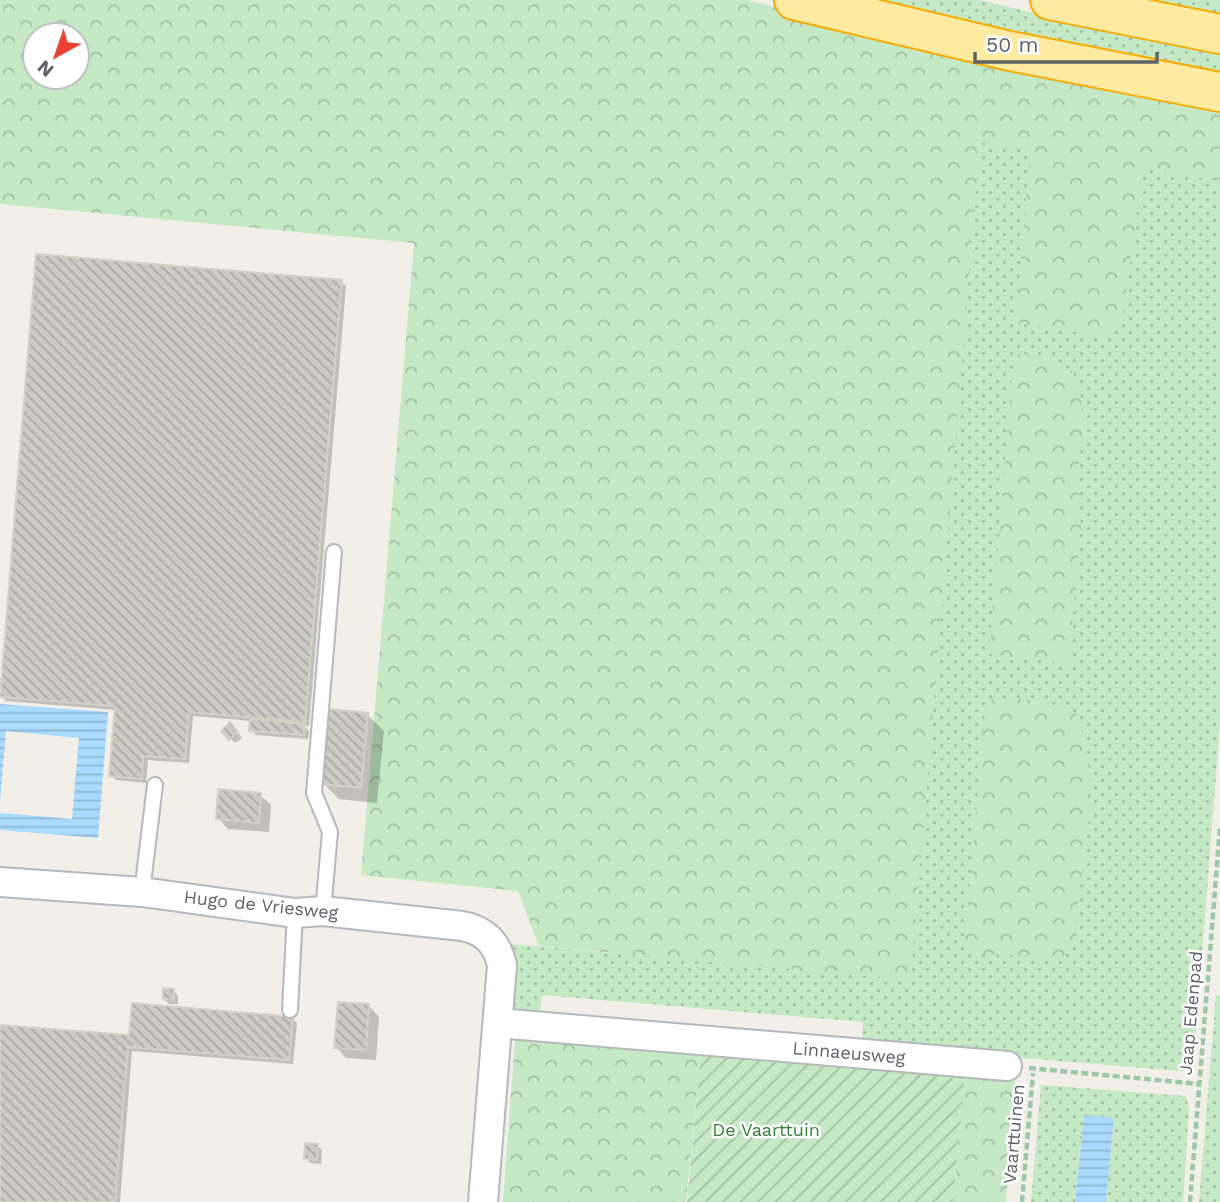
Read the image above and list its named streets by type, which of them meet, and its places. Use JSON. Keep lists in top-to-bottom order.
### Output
{
  "streets": {
    "street": ["Hugo de Vriesweg", "Linnaeusweg"],
    "path": ["Jaap Edenpad", "Vaarttuinen"]
  },
  "crossings": [
    ["Hugo de Vriesweg", "Linnaeusweg"],
    ["Linnaeusweg", "Vaarttuinen"]
  ],
  "parks": ["De Vaarttuin"],
  "scale_bar": "50 m",
  "north": "bottom left"
}
